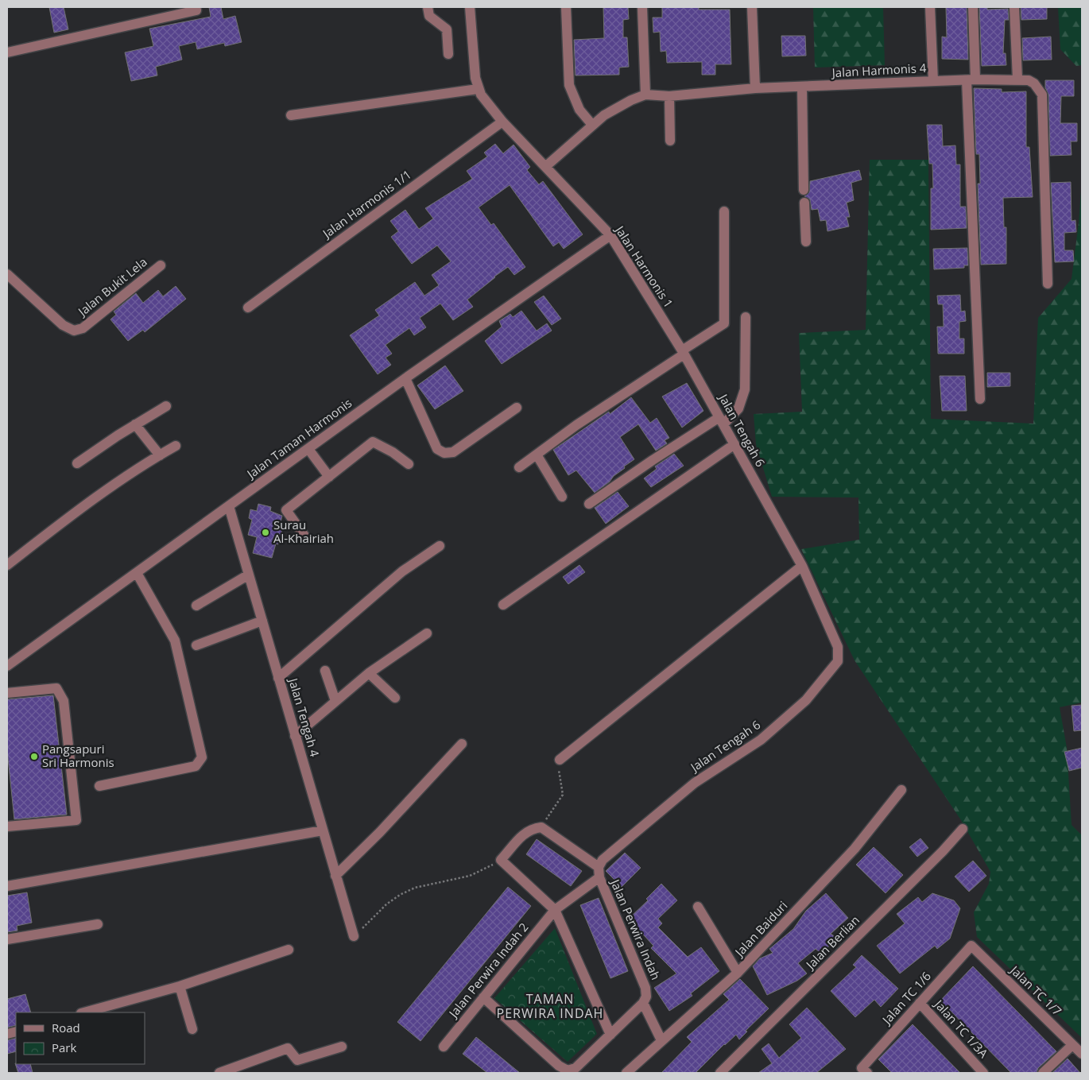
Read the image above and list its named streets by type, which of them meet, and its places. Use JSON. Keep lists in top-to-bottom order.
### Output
{
  "streets": {
    "street": [
      "Jalan Harmonis 4",
      "Jalan Harmonis 1/1",
      "Jalan Harmonis 1",
      "Jalan Bukit Lela",
      "Jalan Tengah 6",
      "Jalan Taman Harmonis",
      "Jalan Tengah 4",
      "Jalan Baiduri",
      "Jalan Perwira Indah",
      "Jalan Berlian",
      "Jalan Perwira Indah 2",
      "Jalan TC 1/7",
      "Jalan TC 1/6",
      "Jalan TC 1/3A"
    ]
  },
  "crossings": [
    ["Jalan Harmonis 4", "Jalan Harmonis 1"],
    ["Jalan Harmonis 1/1", "Jalan Harmonis 1"],
    ["Jalan Harmonis 1", "Jalan Tengah 6"],
    ["Jalan Harmonis 1", "Jalan Taman Harmonis"],
    ["Jalan Tengah 6", "Jalan Perwira Indah"],
    ["Jalan Tengah 6", "Jalan Perwira Indah 2"],
    ["Jalan Taman Harmonis", "Jalan Tengah 4"],
    ["Jalan TC 1/7", "Jalan TC 1/6"],
    ["Jalan TC 1/6", "Jalan TC 1/3A"]
  ],
  "districts": ["TAMAN PERWIRA INDAH"],
  "places": ["Surau Al-Khairiah", "Pangsapuri Sri Harmonis"],
  "legend": ["Road", "Park"]
}
